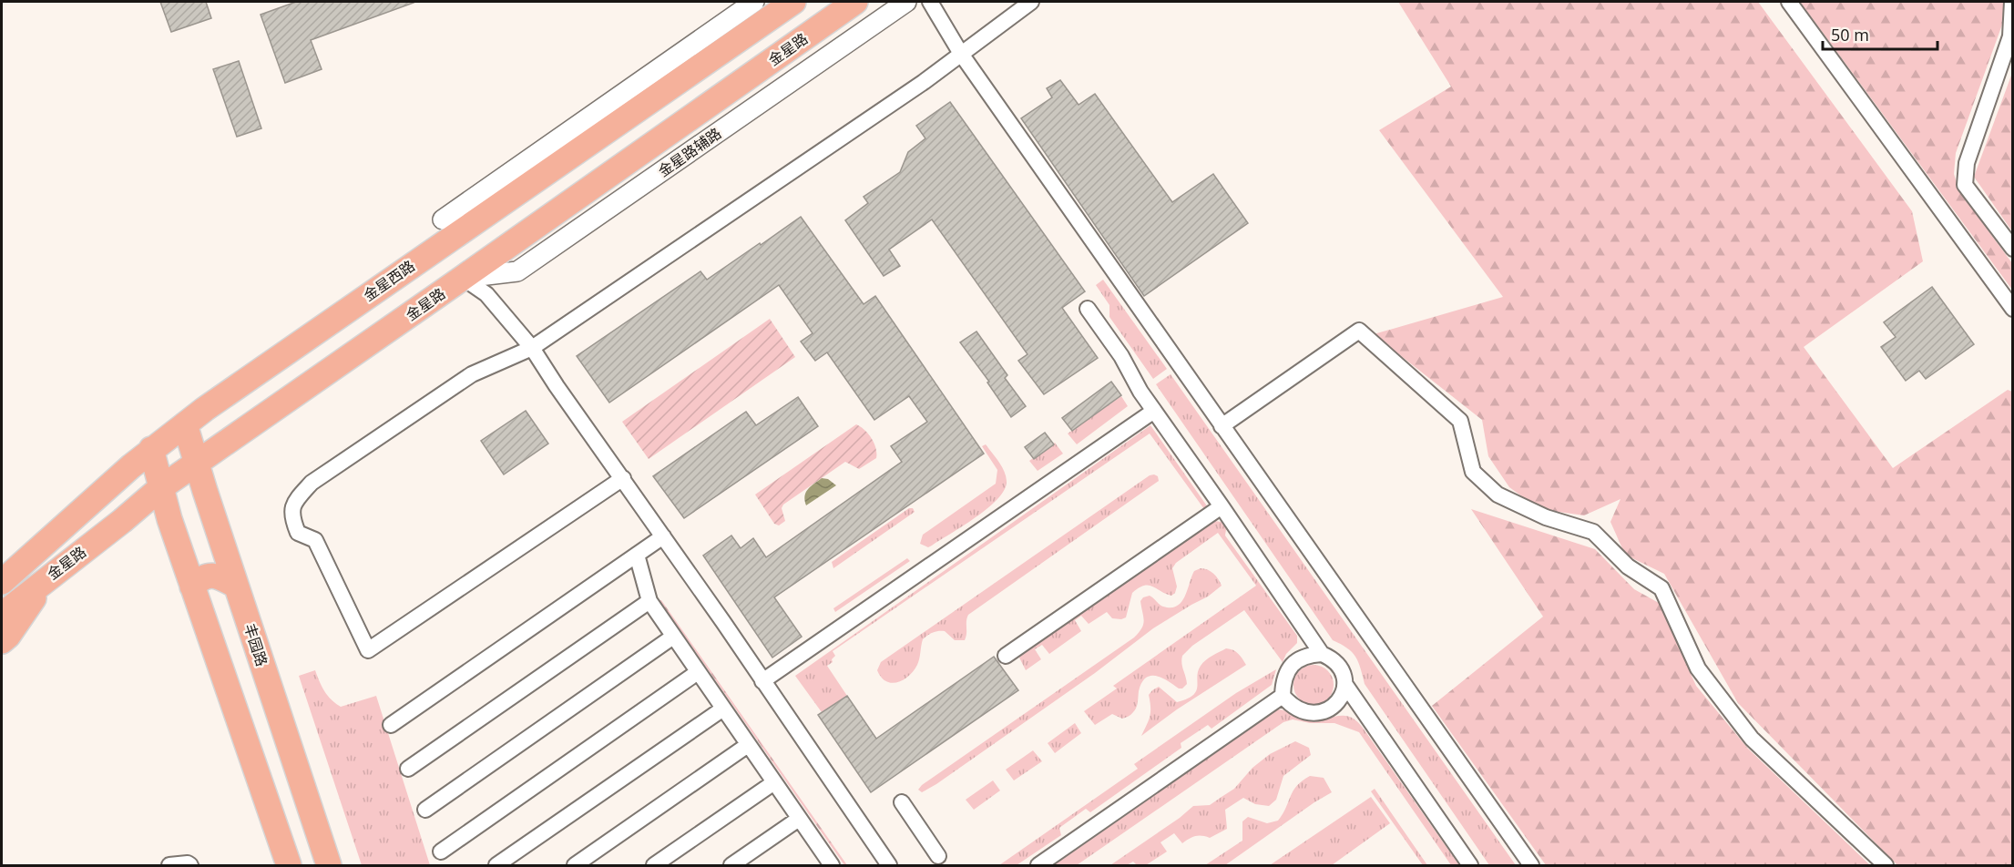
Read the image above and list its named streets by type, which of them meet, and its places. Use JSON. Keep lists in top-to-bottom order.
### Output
{
  "streets": {
    "main road": ["金星路", "金星西路", "丰园路"],
    "street": ["金星路辅路"]
  },
  "crossings": [
    ["金星路", "金星路辅路"],
    ["金星路", "丰园路"],
    ["金星西路", "丰园路"]
  ],
  "scale_bar": "50 m"
}
